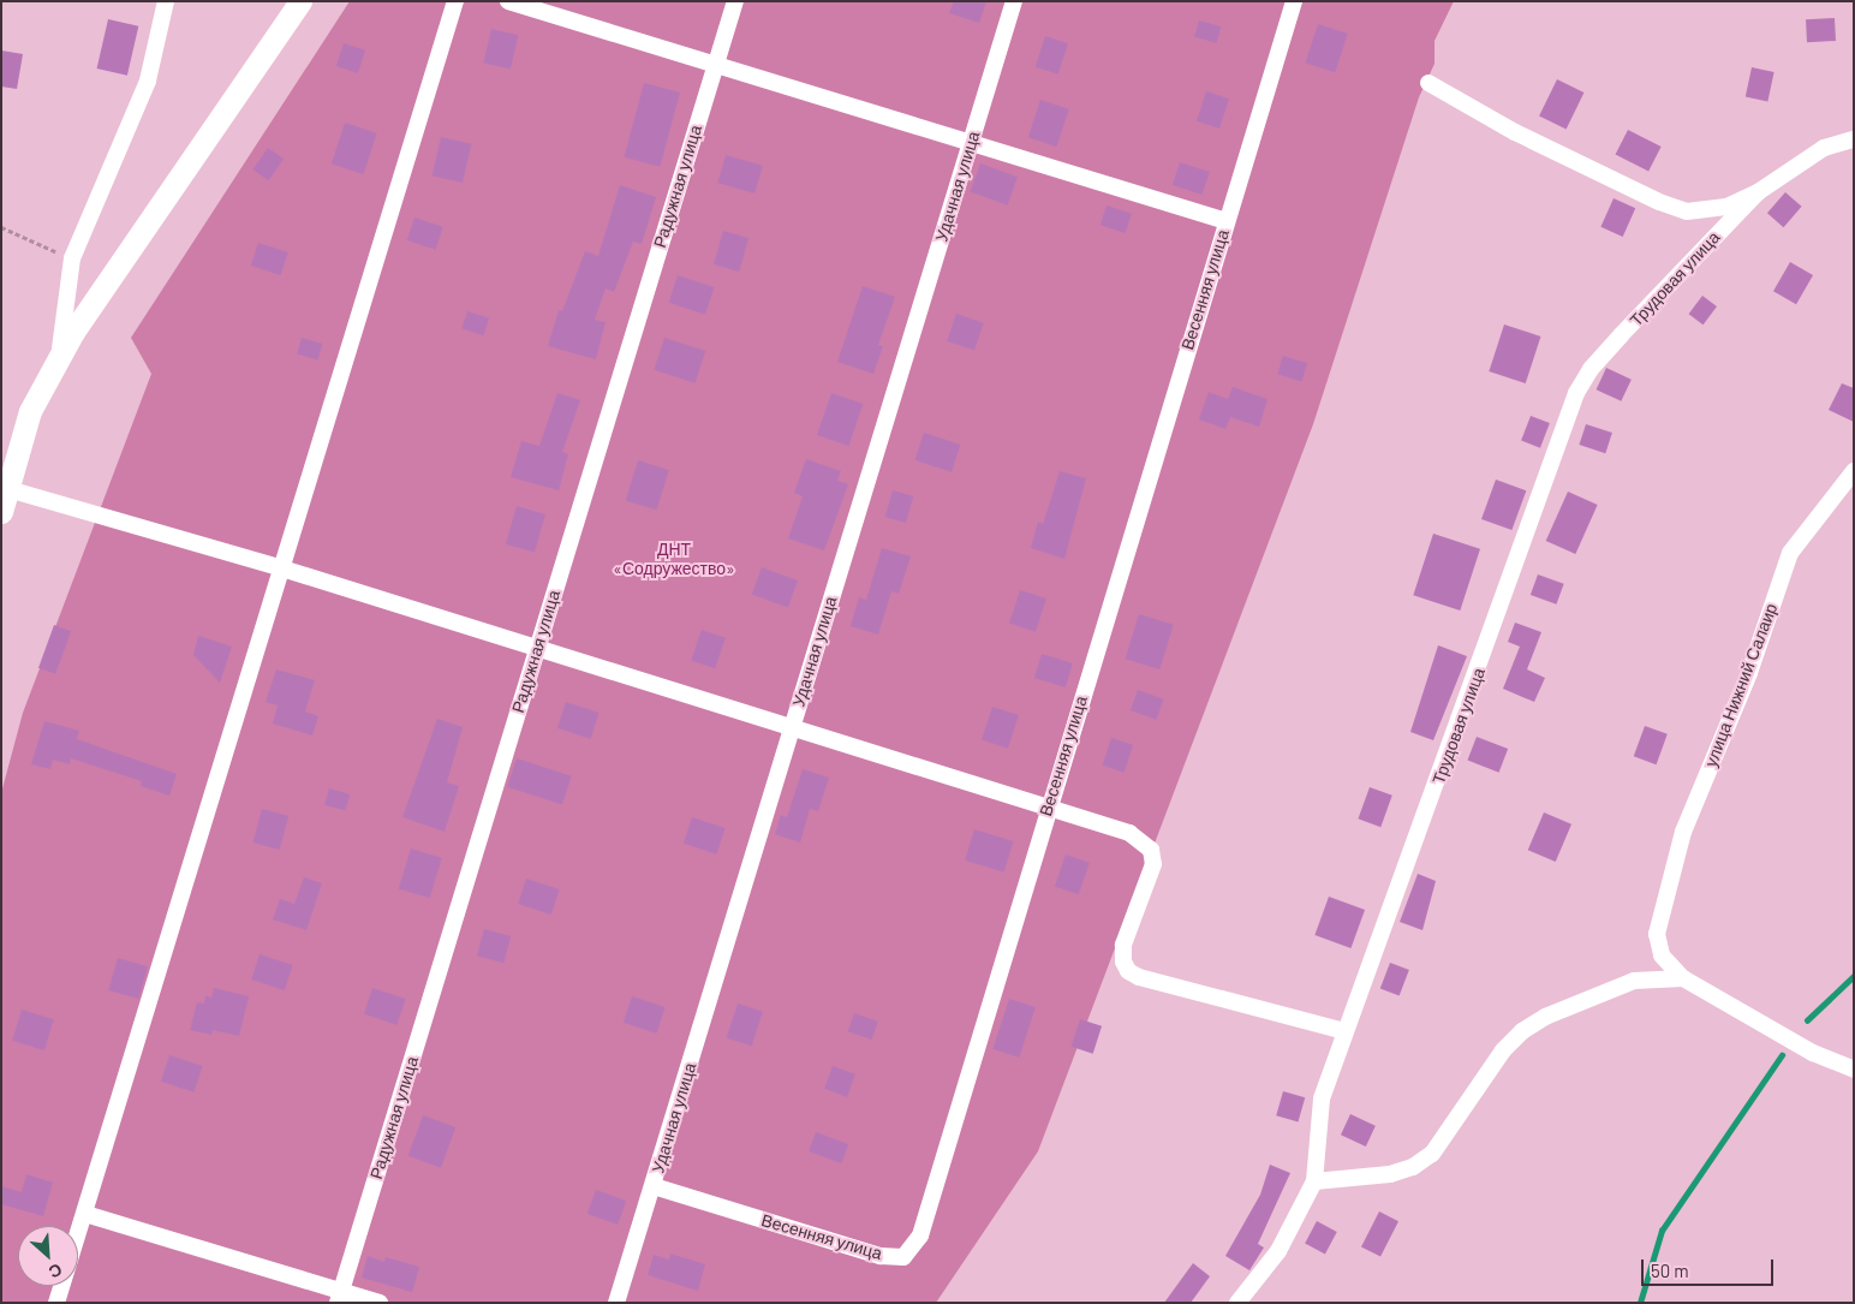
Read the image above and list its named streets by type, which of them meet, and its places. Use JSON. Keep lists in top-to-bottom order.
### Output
{
  "streets": {
    "street": [
      "Радужная улица",
      "Удачная улица",
      "Трудовая улица",
      "Весенняя улица",
      "улица Нижний Салаир"
    ]
  },
  "crossings": [
    ["Удачная улица", "Весенняя улица"]
  ],
  "parks": ["ДНТ «Содружество»"],
  "scale_bar": "50 m",
  "north": "bottom right"
}
